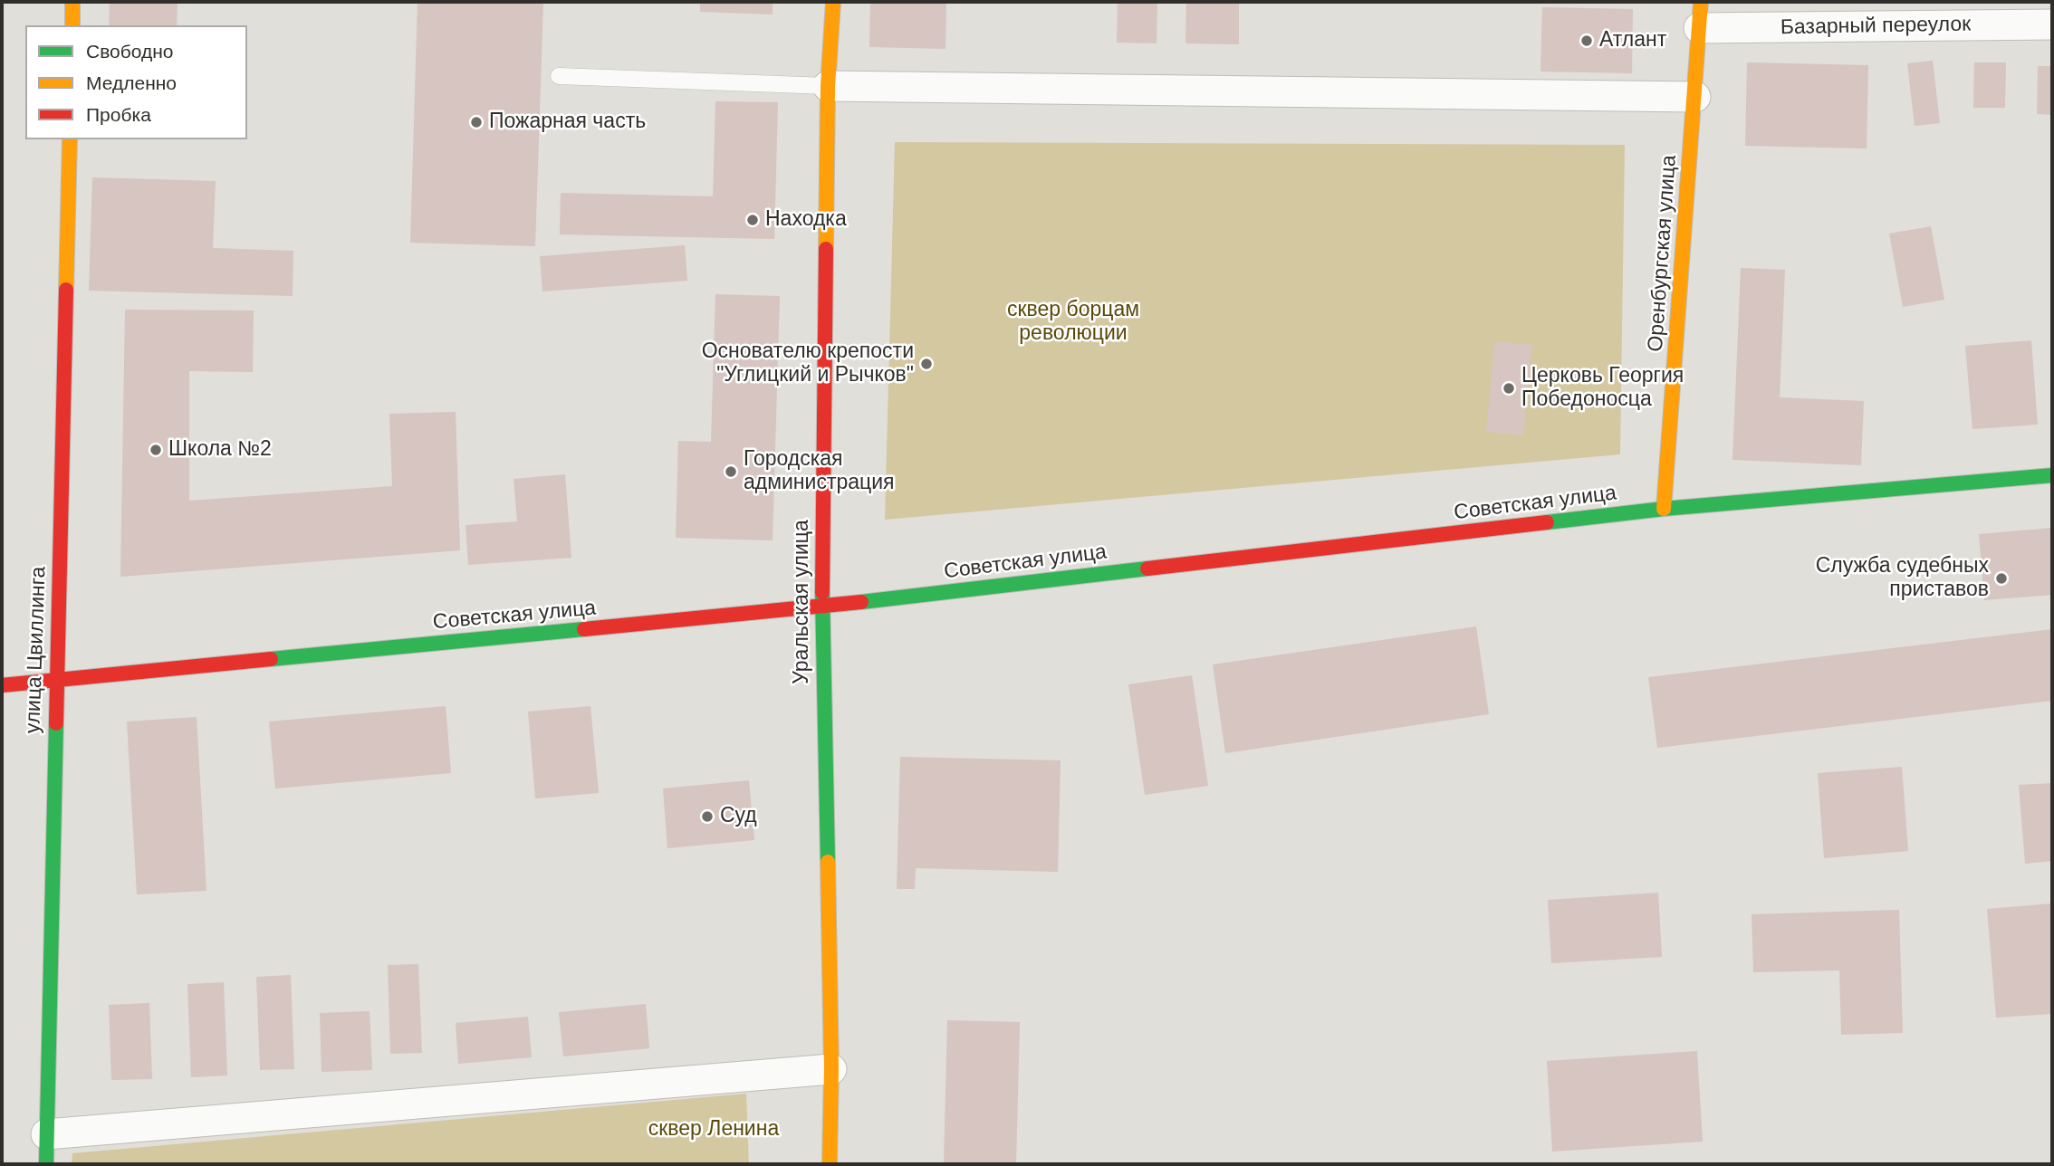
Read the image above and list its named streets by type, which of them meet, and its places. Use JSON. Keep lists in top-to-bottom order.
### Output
{
  "streets": {
    "street": [
      "Базарный переулок",
      "Оренбургская улица",
      "Советская улица",
      "Уральская улица",
      "улица Цвиллинга"
    ]
  },
  "crossings": [
    ["Базарный переулок", "Оренбургская улица"],
    ["Оренбургская улица", "Советская улица"],
    ["Советская улица", "Уральская улица"],
    ["Советская улица", "улица Цвиллинга"]
  ],
  "parks": ["сквер борцам революции", "сквер Ленина"],
  "places": [
    "Атлант",
    "Пожарная часть",
    "Находка",
    "Основателю крепости \"Углицкий и Рычков\"",
    "Церковь Георгия Победоносца",
    "Школа №2",
    "Городская администрация",
    "Служба судебных приставов",
    "Суд"
  ],
  "legend": ["Свободно", "Медленно", "Пробка"]
}
